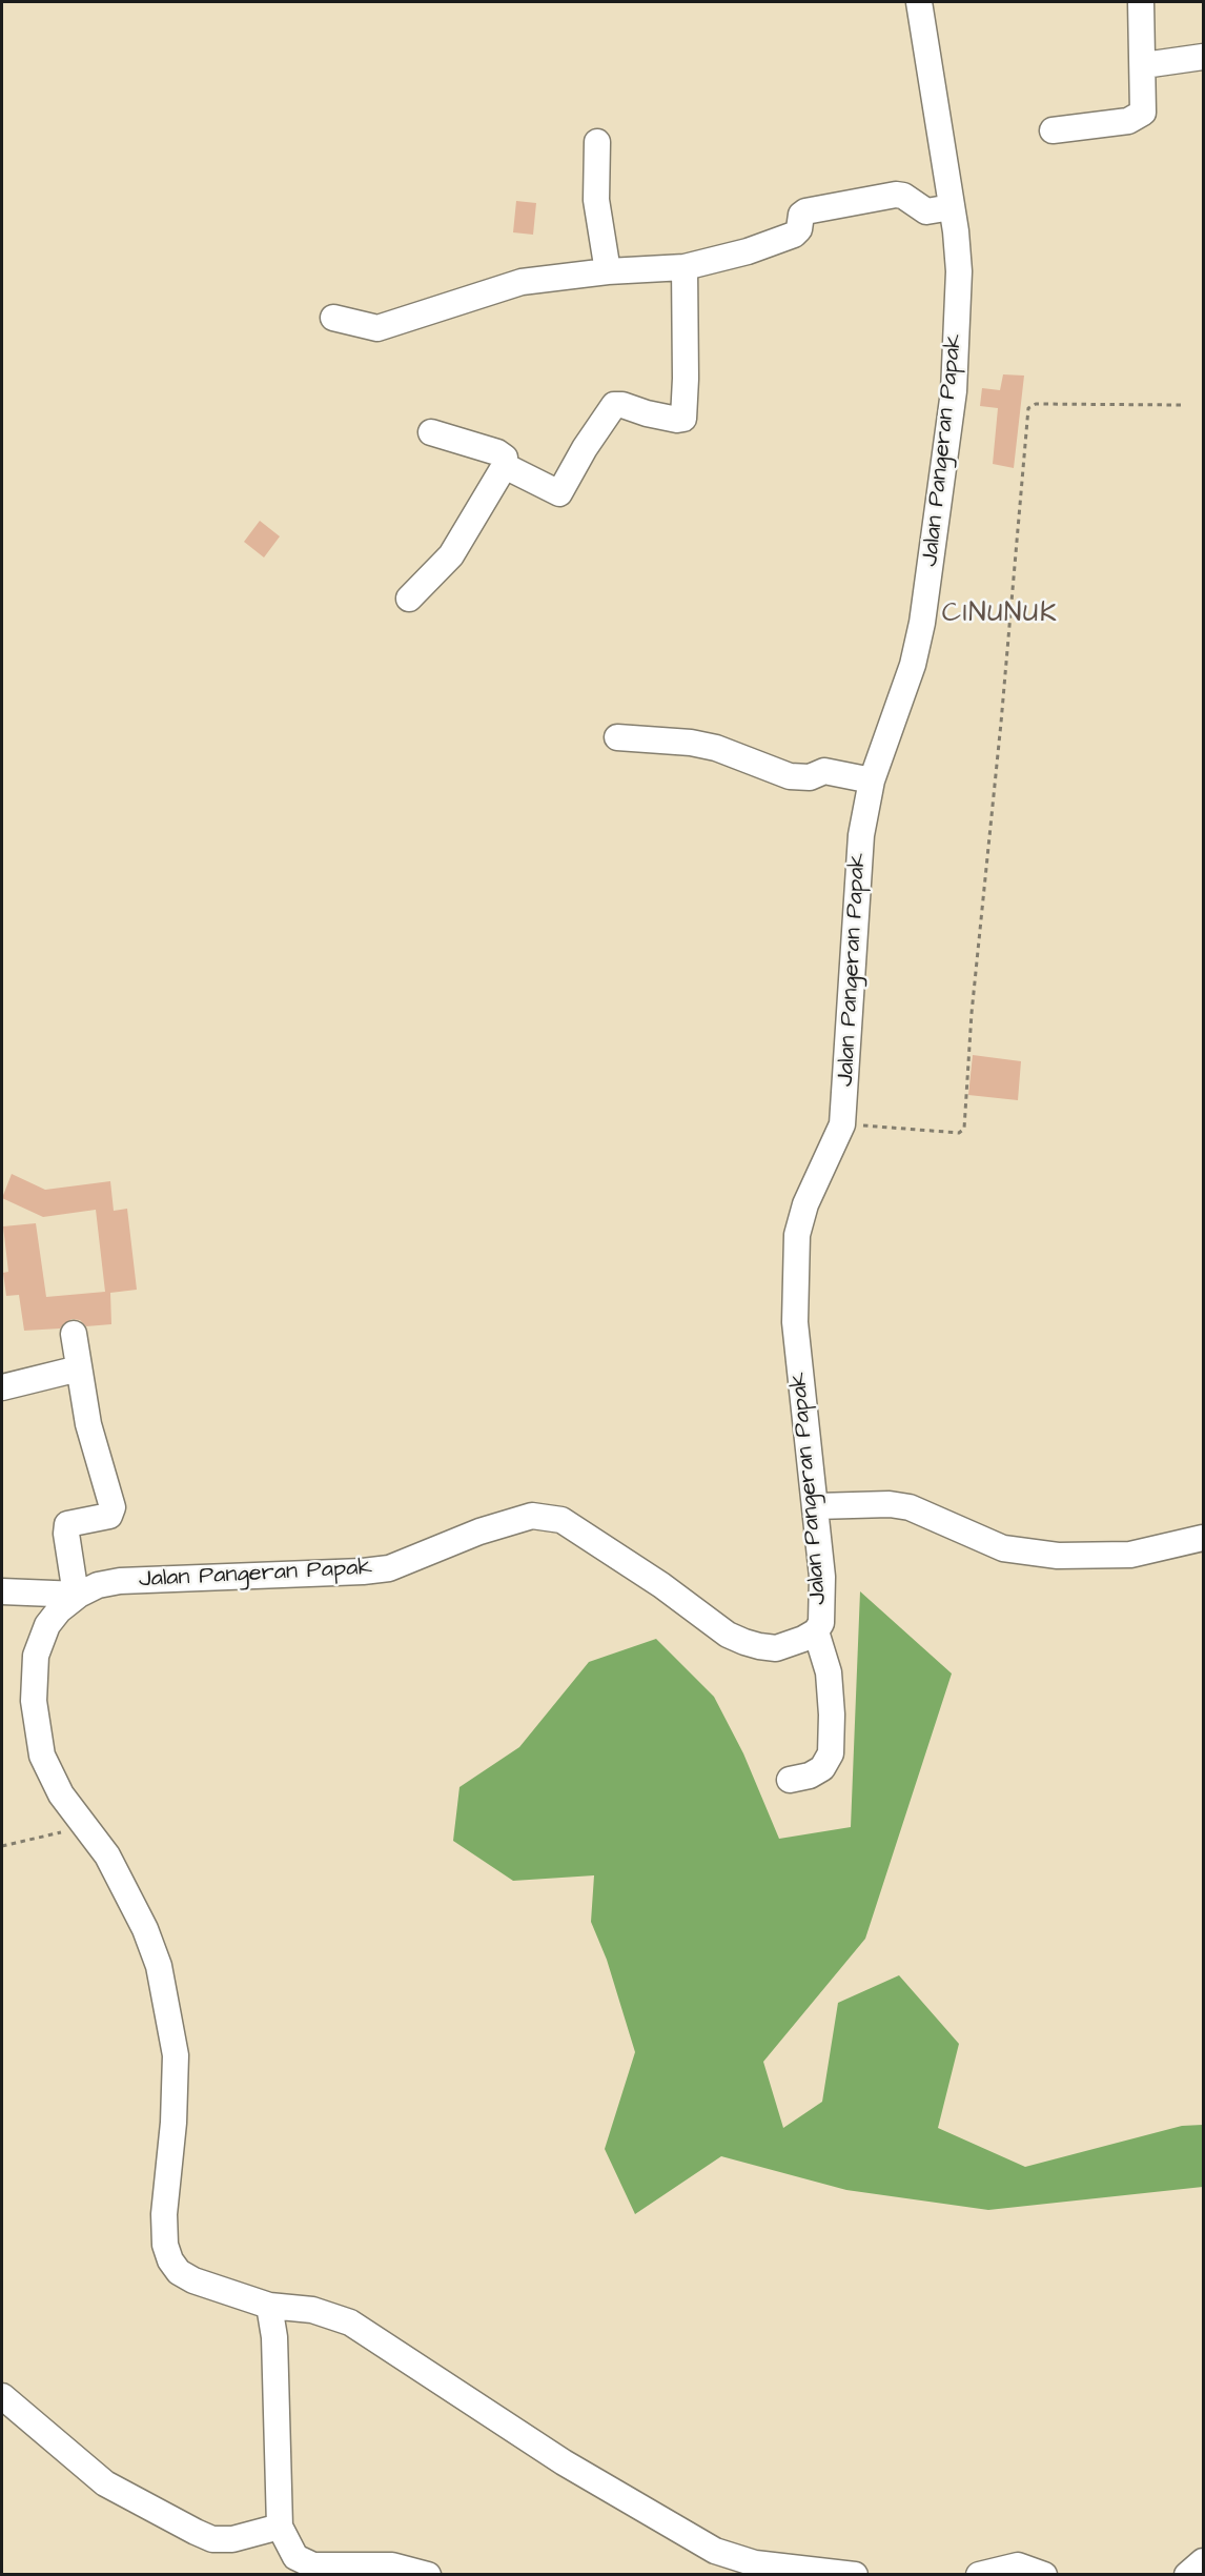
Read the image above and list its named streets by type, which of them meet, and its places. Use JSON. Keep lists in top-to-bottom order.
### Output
{
  "streets": {
    "street": ["Jalan Pangeran Papak"]
  },
  "districts": ["CINUNUK"]
}
